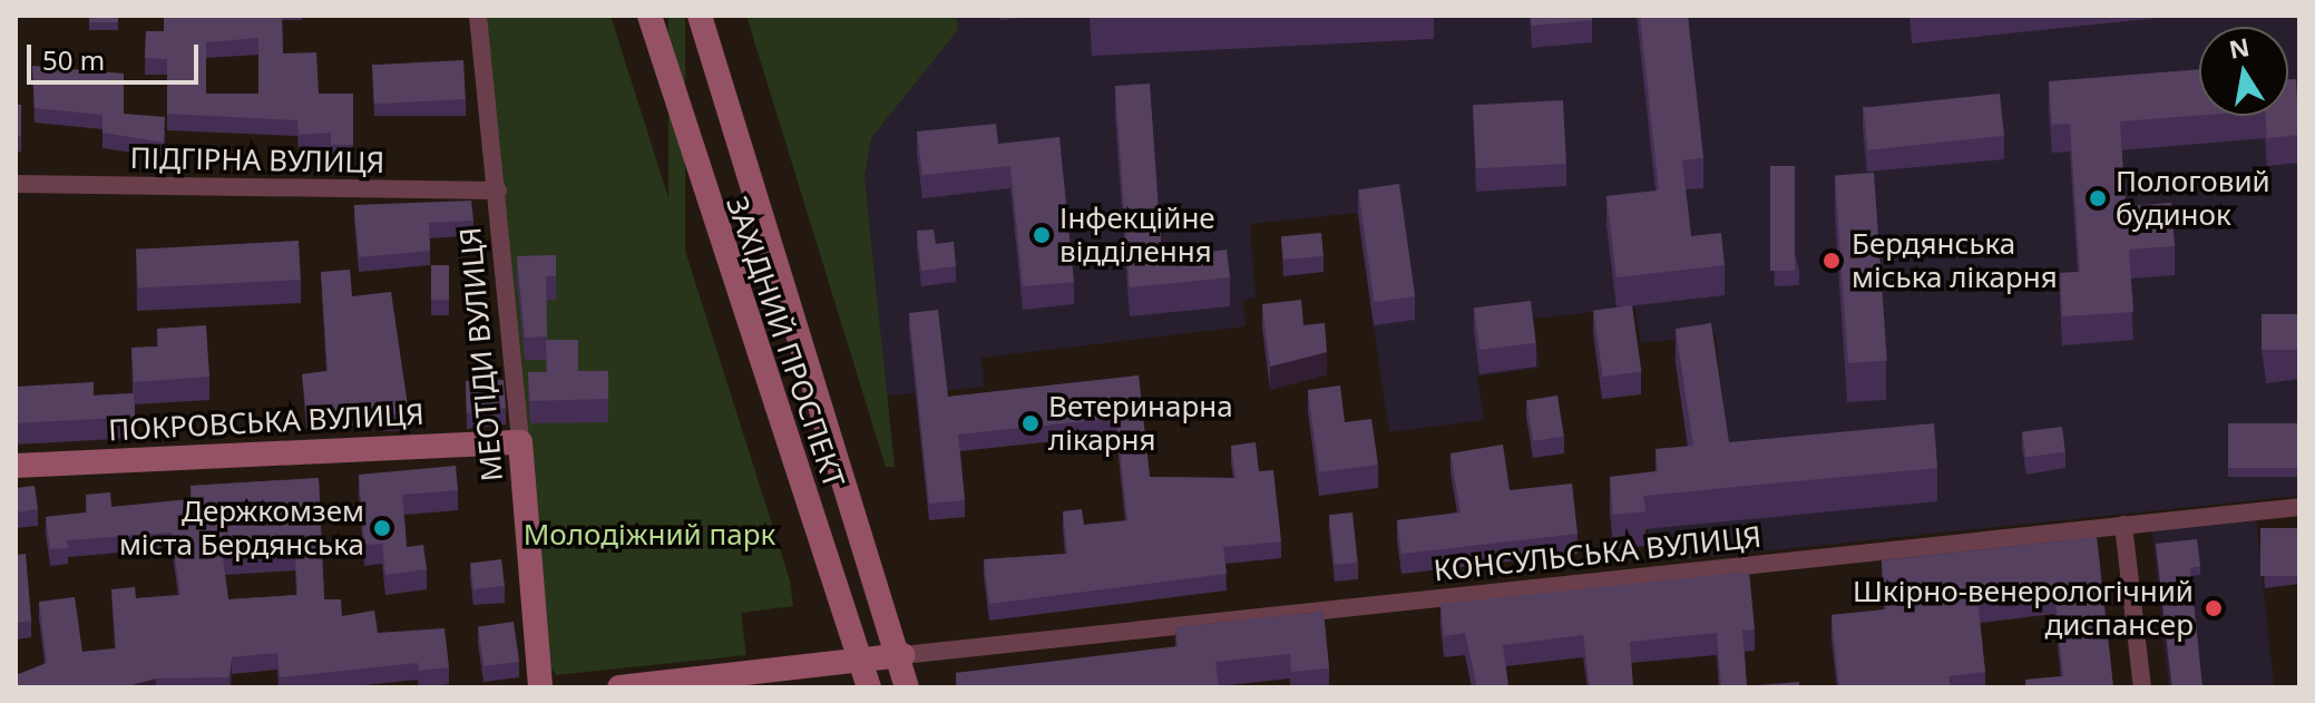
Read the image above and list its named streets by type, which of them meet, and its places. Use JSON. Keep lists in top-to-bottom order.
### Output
{
  "streets": {
    "main road": ["ЗАХІДНИЙ ПРОСПЕКТ", "МЕОТІДИ ВУЛИЦЯ", "ПОКРОВСЬКА ВУЛИЦЯ"],
    "street": ["ПІДГІРНА ВУЛИЦЯ", "КОНСУЛЬСЬКА ВУЛИЦЯ"]
  },
  "crossings": [
    ["ПІДГІРНА ВУЛИЦЯ", "МЕОТІДИ ВУЛИЦЯ"],
    ["ЗАХІДНИЙ ПРОСПЕКТ", "КОНСУЛЬСЬКА ВУЛИЦЯ"],
    ["МЕОТІДИ ВУЛИЦЯ", "ПОКРОВСЬКА ВУЛИЦЯ"]
  ],
  "parks": ["Молодіжний парк"],
  "places": [
    "Пологовий будинок",
    "Інфекційне відділення",
    "Бердянська міська лікарня",
    "Ветеринарна лікарня",
    "Держкомзем міста Бердянська",
    "Шкірно-венерологічний диспансер"
  ],
  "scale_bar": "50 m",
  "north": "top"
}
